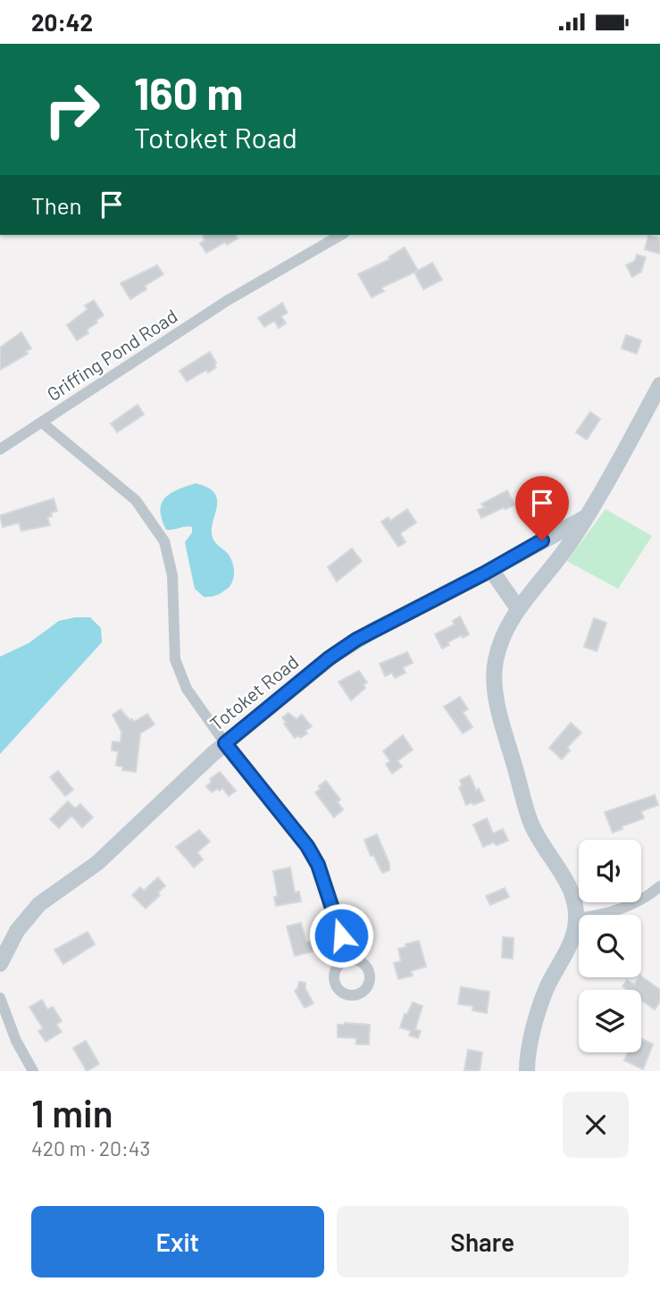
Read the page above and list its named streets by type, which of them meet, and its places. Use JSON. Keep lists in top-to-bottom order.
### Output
{
  "streets": {
    "main road": ["Totoket Road"],
    "street": ["Griffing Pond Road"]
  },
  "crossings": [
    ["Griffing Pond Road", "Totoket Road"]
  ],
  "page": {
    "status": "20:42",
    "turn": ["160 m", "Totoket Road"],
    "then": "Then",
    "heading": ["1 min", "420 m · 20:43"],
    "buttons": ["Exit", "Share"]
  }
}
